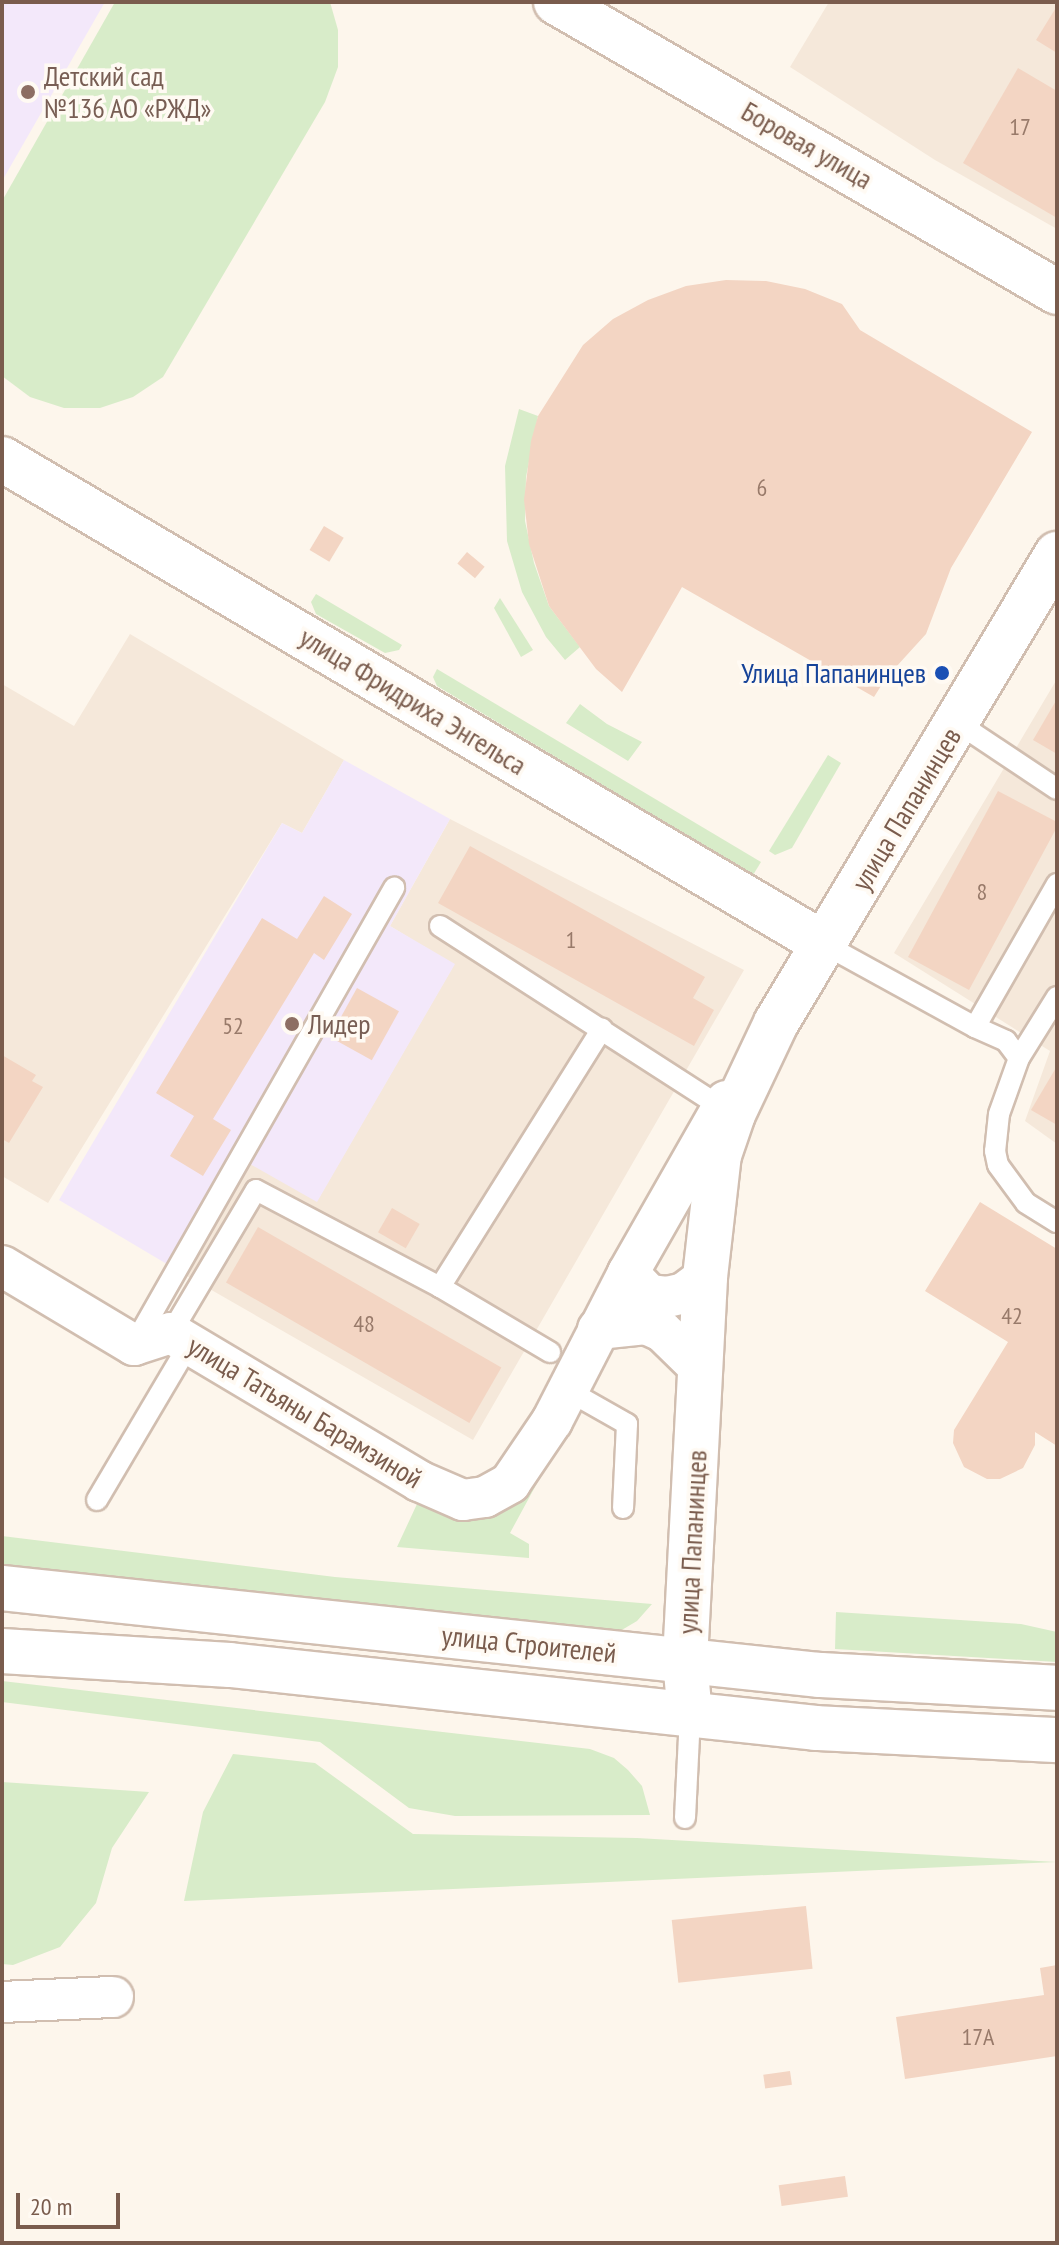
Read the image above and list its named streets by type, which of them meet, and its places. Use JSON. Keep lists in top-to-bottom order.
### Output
{
  "streets": {
    "main road": [
      "Боровая улица",
      "улица Фридриха Энгельса",
      "улица Папанинцев",
      "улица Строителей"
    ],
    "street": ["улица Татьяны Барамзиной"]
  },
  "crossings": [
    ["улица Фридриха Энгельса", "улица Папанинцев"],
    ["улица Папанинцев", "улица Татьяны Барамзиной"],
    ["улица Папанинцев", "улица Строителей"]
  ],
  "places": ["Детский сад №136 АО «РЖД»", "Улица Папанинцев", "Лидер"],
  "house_numbers": [
    "17",
    "6",
    "8",
    "1",
    "52",
    "42",
    "48",
    "17А"
  ],
  "scale_bar": "20 m"
}
